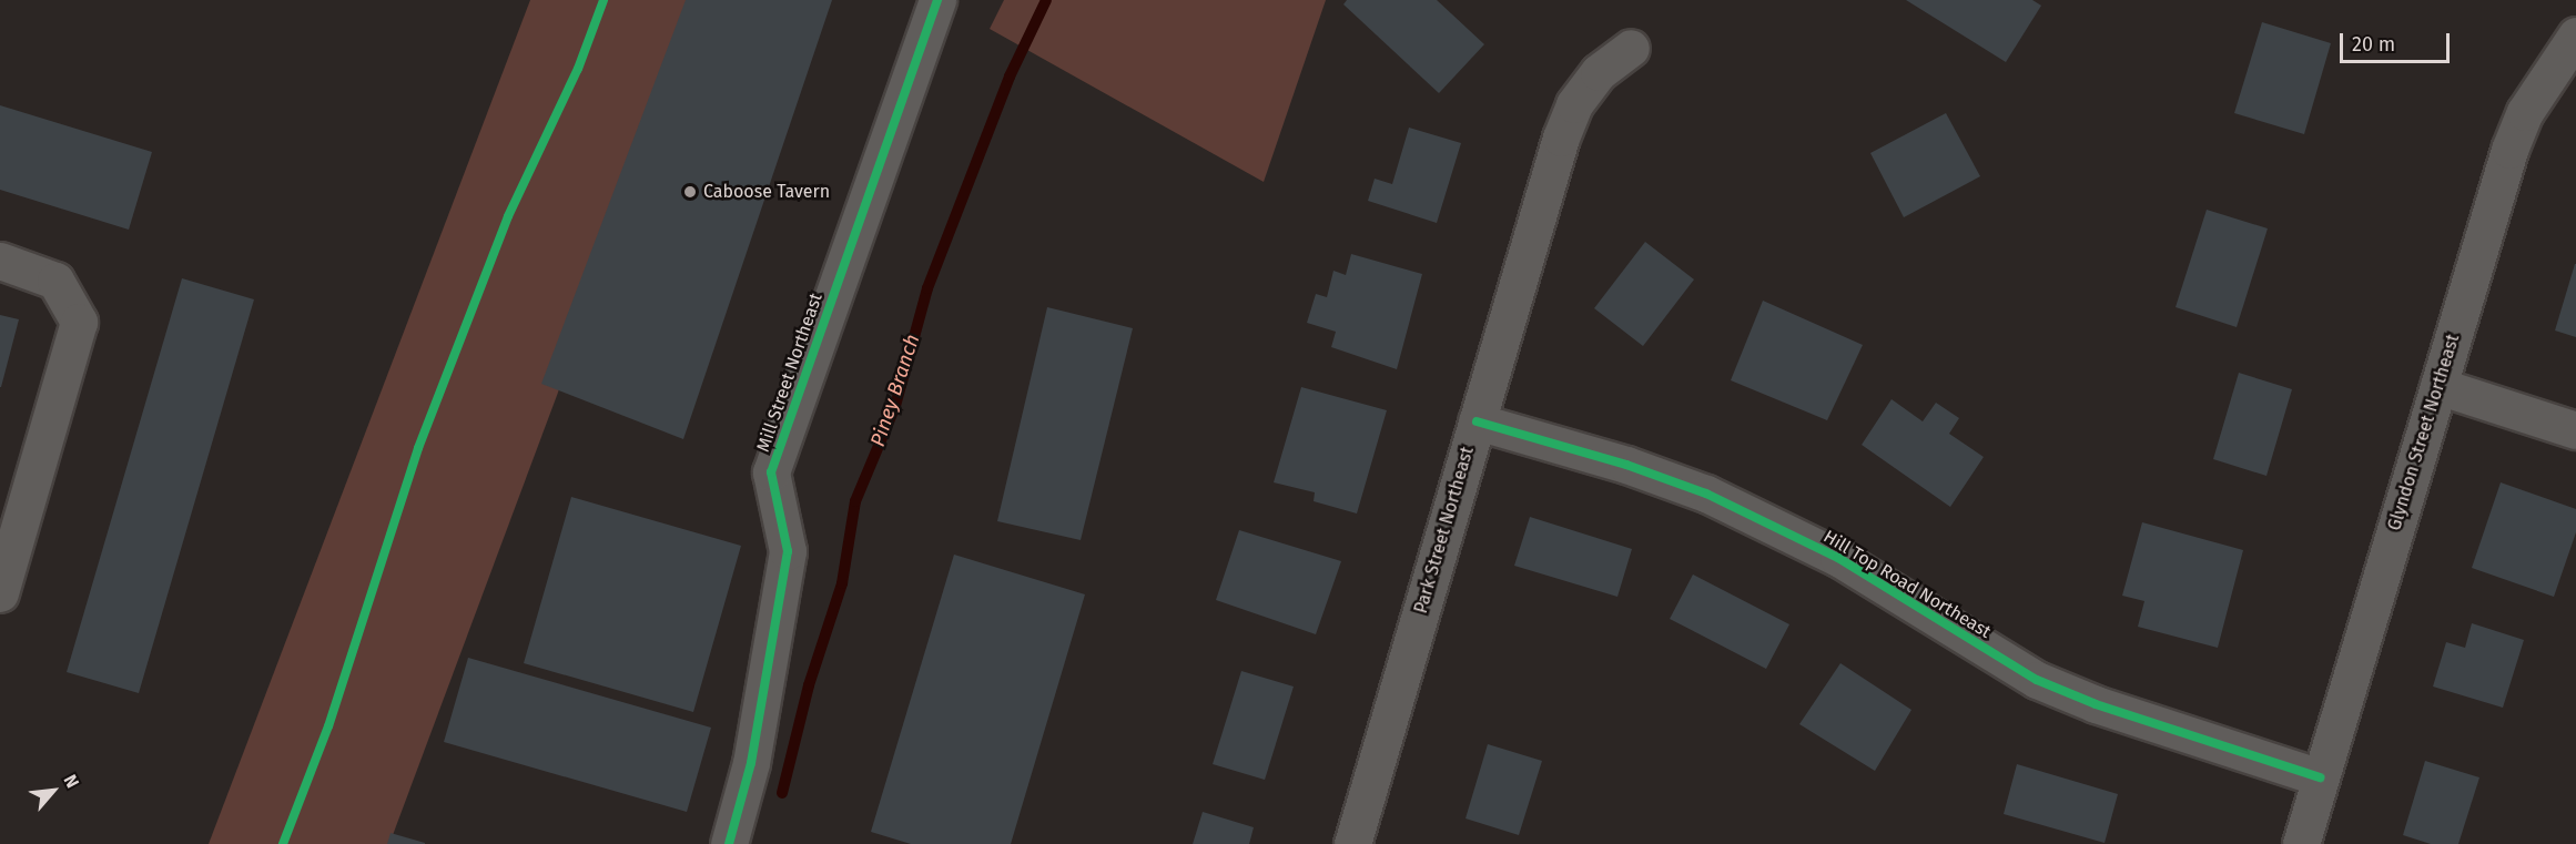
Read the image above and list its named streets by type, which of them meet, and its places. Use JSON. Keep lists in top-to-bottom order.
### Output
{
  "streets": {
    "street": [
      "Mill Street Northeast",
      "Glyndon Street Northeast",
      "Park Street Northeast",
      "Hill Top Road Northeast"
    ]
  },
  "crossings": [
    ["Glyndon Street Northeast", "Hill Top Road Northeast"],
    ["Park Street Northeast", "Hill Top Road Northeast"]
  ],
  "water": ["Piney Branch"],
  "places": ["Caboose Tavern"],
  "scale_bar": "20 m",
  "north": "top right"
}
